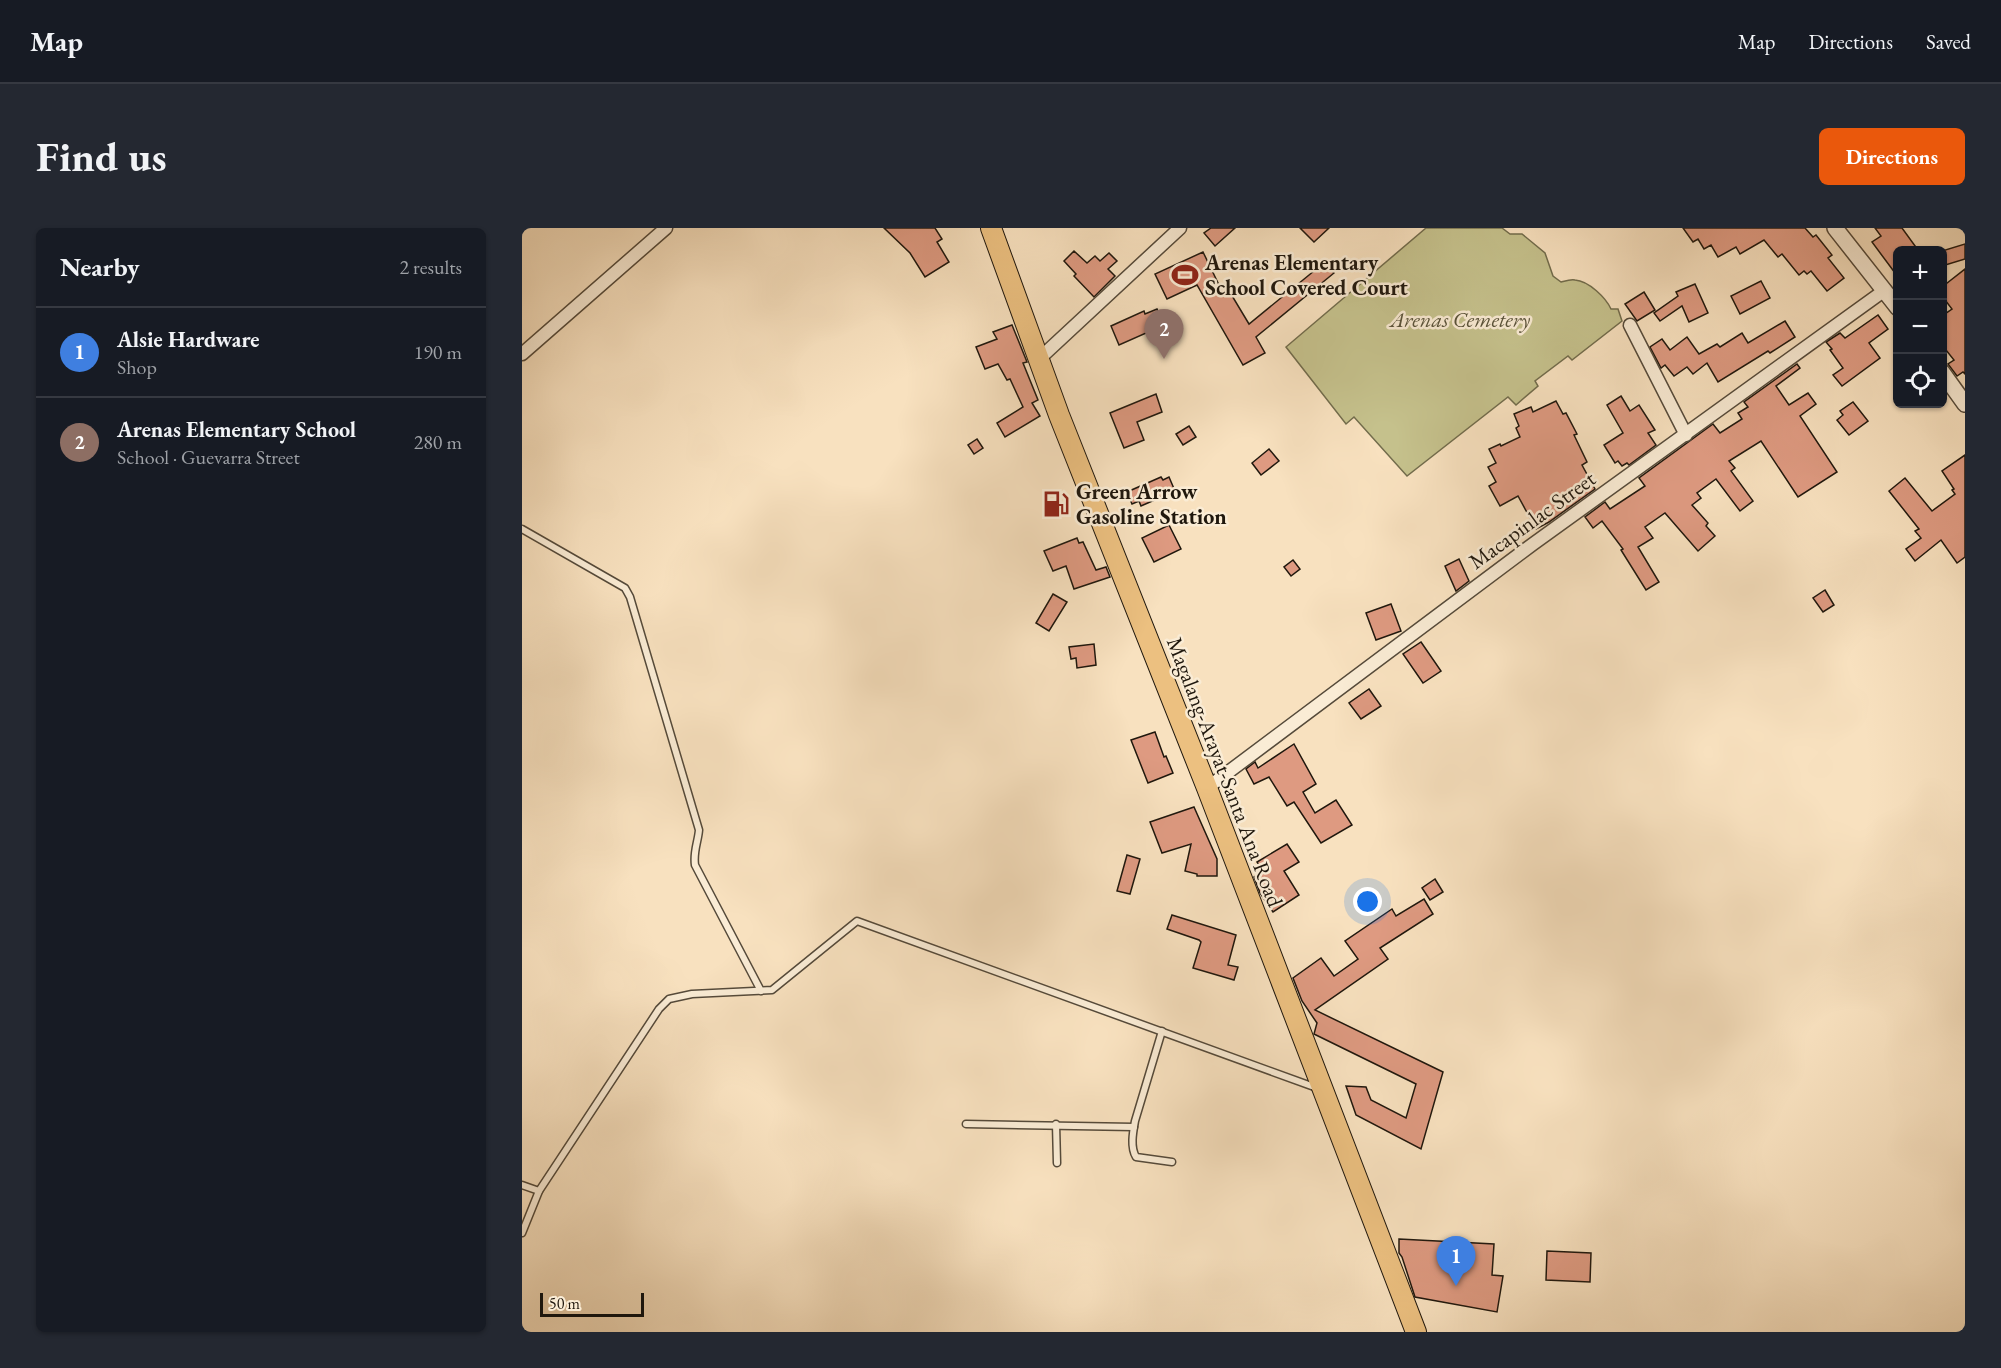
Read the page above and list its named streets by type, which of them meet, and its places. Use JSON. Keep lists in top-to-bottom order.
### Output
{
  "streets": {
    "main road": ["Magalang-Arayat-Santa Ana Road"],
    "street": ["Macapinlac Street"]
  },
  "crossings": [
    ["Macapinlac Street", "Magalang-Arayat-Santa Ana Road"]
  ],
  "parks": ["Arenas Cemetery"],
  "places": {
    "sports": ["Arenas Elementary School Covered Court"],
    "fuel station": ["Green Arrow Gasoline Station"]
  },
  "scale_bar": "50 m",
  "page": {
    "header": "Map",
    "nav": ["Map", "Directions", "Saved"],
    "buttons": "Directions",
    "title": "Find us",
    "heading": ["Nearby", "2 results"],
    "map_buttons": ["+", "−"],
    "list": [
      {
        "mark": "1",
        "name": "Alsie Hardware",
        "note": "Shop",
        "value": "190 m"
      },
      {
        "mark": "2",
        "name": "Arenas Elementary School",
        "note": "School · Guevarra Street",
        "value": "280 m"
      }
    ],
    "pins": ["2", "1"],
    "scale": "50 m"
  }
}
